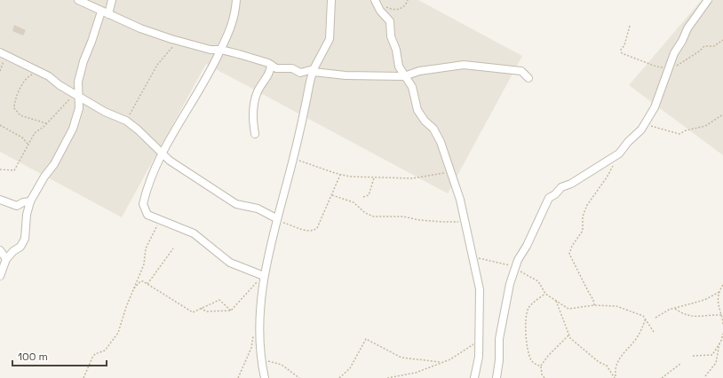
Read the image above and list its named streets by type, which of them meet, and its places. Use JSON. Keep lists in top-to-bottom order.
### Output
{
  "scale_bar": "100 m"
}
